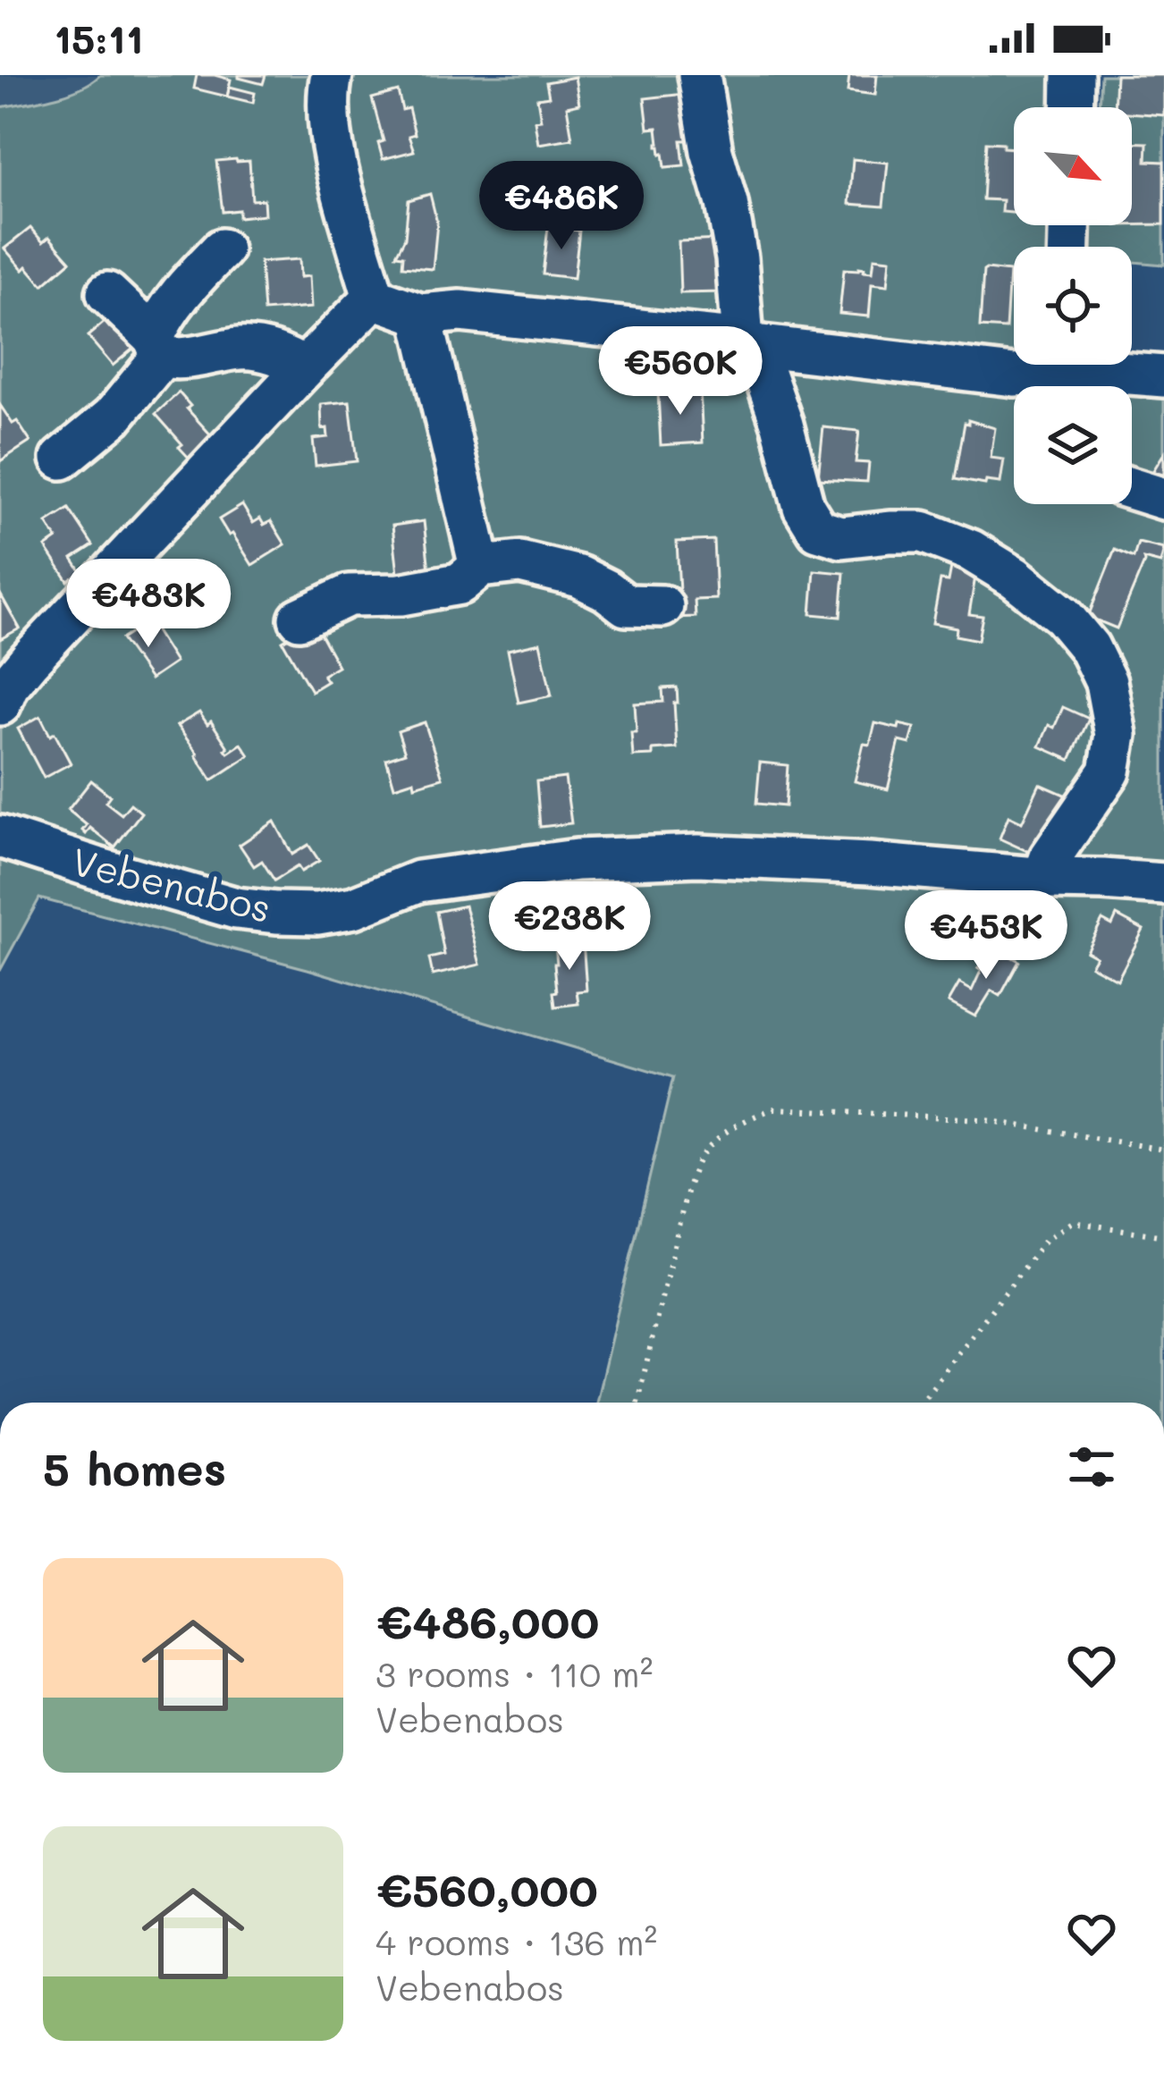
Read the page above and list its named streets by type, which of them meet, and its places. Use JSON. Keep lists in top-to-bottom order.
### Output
{
  "streets": {
    "street": ["Vebenabos"]
  },
  "north": "bottom right",
  "page": {
    "status": "15:11",
    "price": [
      "€486K",
      "€560K",
      "€483K",
      "€238K",
      "€453K"
    ],
    "heading": "5 homes",
    "list": [
      {
        "name": "€486,000",
        "note": "3 rooms · 110 m² · Vebenabos"
      },
      {
        "name": "€560,000",
        "note": "4 rooms · 136 m² · Vebenabos"
      }
    ]
  }
}
